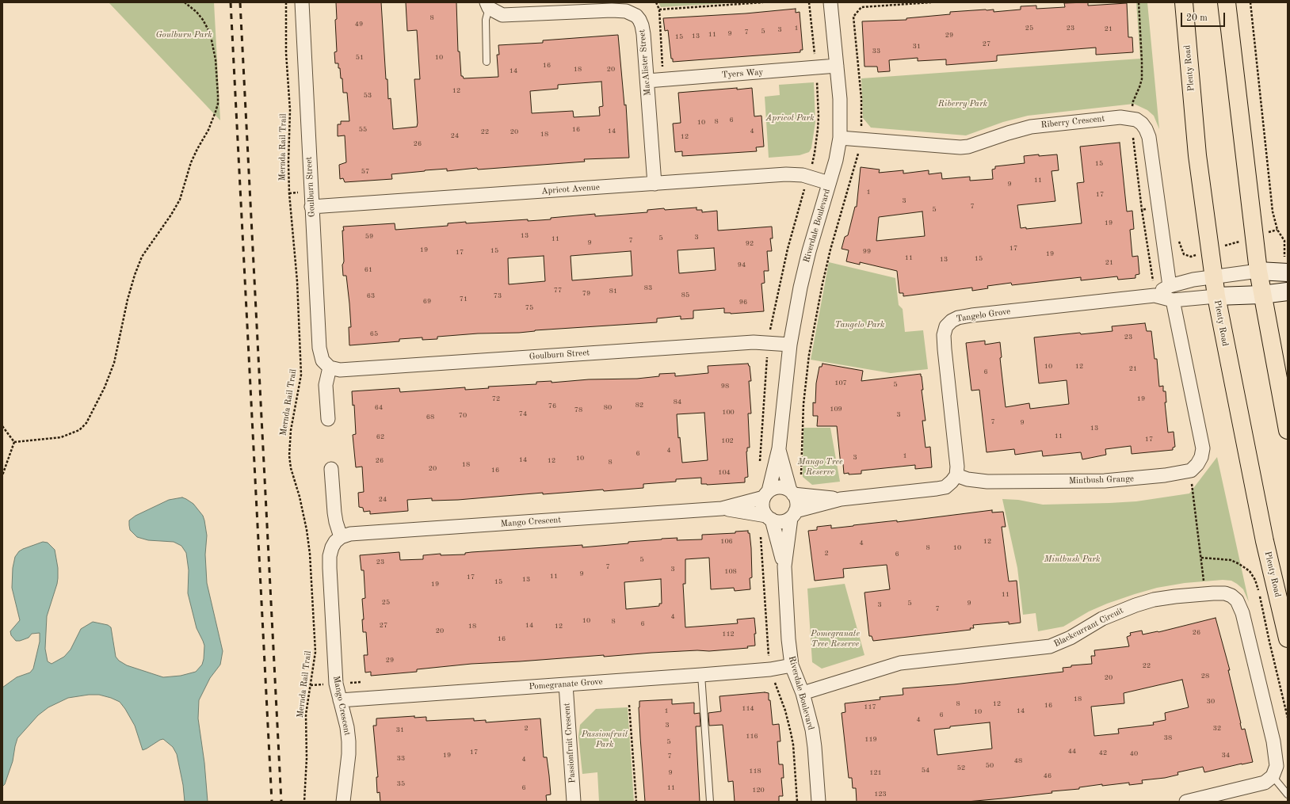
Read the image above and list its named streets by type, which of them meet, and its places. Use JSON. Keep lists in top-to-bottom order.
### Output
{
  "streets": {
    "highway": ["Plenty Road"],
    "street": [
      "MacAlister Street",
      "Tyers Way",
      "Riberry Crescent",
      "Goulburn Street",
      "Apricot Avenue",
      "Riverdale Boulevard",
      "Tangelo Grove",
      "Mintbush Grange",
      "Mango Crescent",
      "Blackcurrant Circuit",
      "Pomegranate Grove",
      "Passionfruit Crescent"
    ],
    "path": ["Mernda Rail Trail"]
  },
  "crossings": [
    ["MacAlister Street", "Tyers Way"],
    ["MacAlister Street", "Apricot Avenue"],
    ["Plenty Road", "Tangelo Grove"],
    ["Tyers Way", "Riverdale Boulevard"],
    ["Riberry Crescent", "Riverdale Boulevard"],
    ["Riberry Crescent", "Tangelo Grove"],
    ["Goulburn Street", "Apricot Avenue"],
    ["Goulburn Street", "Riverdale Boulevard"],
    ["Apricot Avenue", "Riverdale Boulevard"],
    ["Riverdale Boulevard", "Mango Crescent"],
    ["Riverdale Boulevard", "Blackcurrant Circuit"],
    ["Riverdale Boulevard", "Pomegranate Grove"],
    ["Tangelo Grove", "Mintbush Grange"],
    ["Mango Crescent", "Pomegranate Grove"],
    ["Pomegranate Grove", "Passionfruit Crescent"]
  ],
  "parks": [
    "Goulburn Park",
    "Riberry Park",
    "Apricot Park",
    "Tangelo Park",
    "Mango Tree Reserve",
    "Mintbush Park",
    "Pomegranate Tree Reserve",
    "Passionfruit Park"
  ],
  "house_numbers": [
    "8",
    "49",
    "1",
    "25",
    "23",
    "21",
    "3",
    "5",
    "7",
    "9",
    "11",
    "29",
    "13",
    "15",
    "27",
    "31",
    "33",
    "51",
    "10",
    "16",
    "18",
    "20",
    "14",
    "12",
    "53",
    "6",
    "8",
    "10",
    "55",
    "16",
    "14",
    "4",
    "22",
    "20",
    "18",
    "24",
    "12",
    "26",
    "15",
    "57",
    "11",
    "9",
    "1",
    "17",
    "3",
    "7",
    "5",
    "19",
    "13",
    "59",
    "3",
    "5",
    "11",
    "7",
    "9",
    "92",
    "17",
    "19",
    "15",
    "99",
    "17",
    "19",
    "11",
    "15",
    "13",
    "21",
    "94",
    "61",
    "83",
    "77",
    "81",
    "79",
    "85",
    "63",
    "73",
    "71",
    "69",
    "96",
    "75",
    "65",
    "23",
    "10",
    "12",
    "21",
    "6",
    "107",
    "5",
    "98",
    "72",
    "19",
    "84",
    "82",
    "76",
    "64",
    "80",
    "109",
    "78",
    "100",
    "74",
    "3",
    "70",
    "68",
    "7",
    "9",
    "13",
    "11",
    "62",
    "17",
    "102",
    "4",
    "6",
    "1",
    "3",
    "10",
    "14",
    "26",
    "12",
    "8",
    "18",
    "20",
    "16",
    "104",
    "24",
    "106",
    "12",
    "4",
    "8",
    "10",
    "2",
    "6",
    "5",
    "23",
    "7",
    "3",
    "108",
    "9",
    "11",
    "17",
    "13",
    "15",
    "19",
    "11",
    "25",
    "5",
    "9",
    "3",
    "7",
    "4",
    "10",
    "8",
    "6",
    "27",
    "14",
    "18",
    "12",
    "20",
    "26",
    "112",
    "16",
    "29",
    "22",
    "28",
    "20",
    "18",
    "30",
    "8",
    "12",
    "16",
    "117",
    "114",
    "1",
    "14",
    "10",
    "6",
    "4",
    "3",
    "2",
    "32",
    "31",
    "116",
    "38",
    "119",
    "5",
    "44",
    "17",
    "42",
    "40",
    "19",
    "34",
    "7",
    "33",
    "4",
    "48",
    "50",
    "52",
    "54",
    "118",
    "9",
    "121",
    "46",
    "35",
    "6",
    "11",
    "120",
    "123"
  ],
  "scale_bar": "20 m"
}
